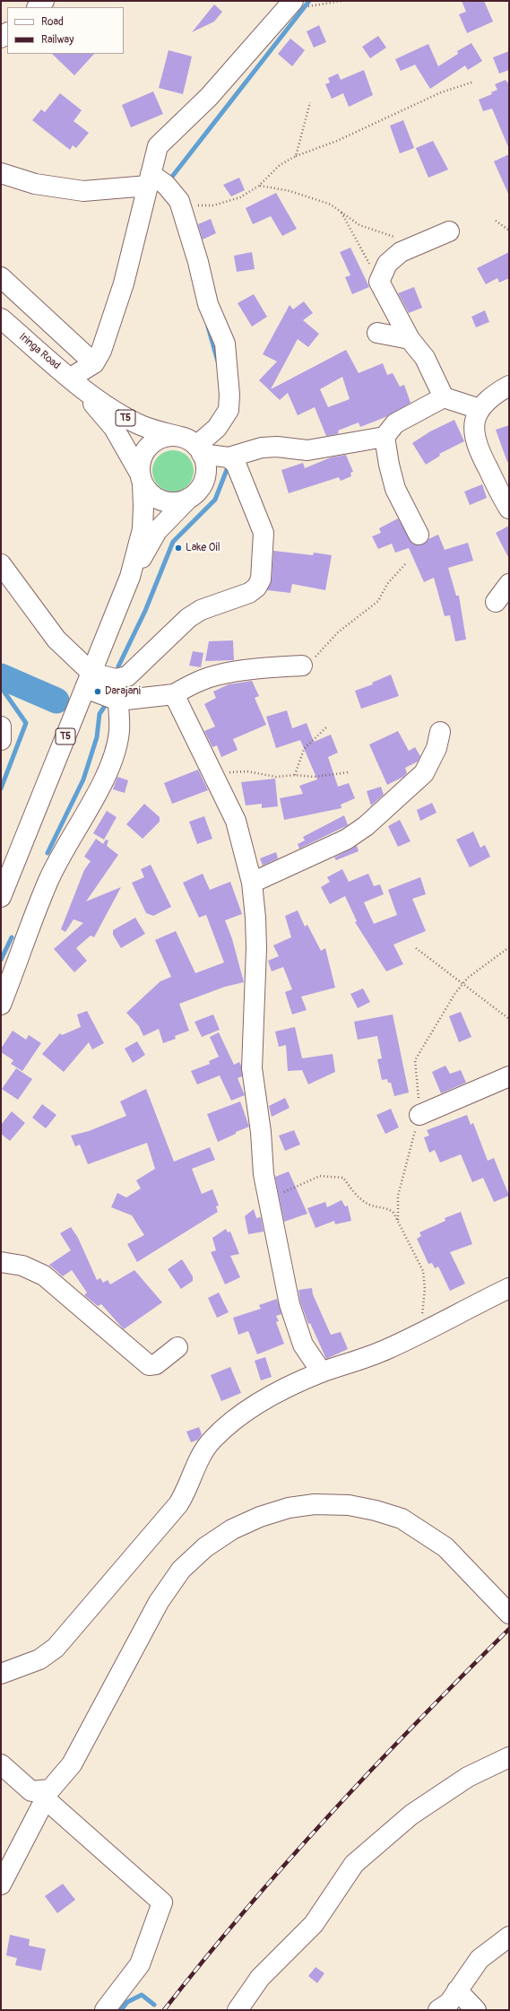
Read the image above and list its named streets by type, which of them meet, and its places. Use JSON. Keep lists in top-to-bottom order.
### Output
{
  "streets": {
    "main road": ["Iringa Road", "T5"]
  },
  "crossings": [
    ["Iringa Road", "T5"]
  ],
  "places": ["Lake Oil", "Darajani"],
  "legend": ["Road", "Railway"]
}
